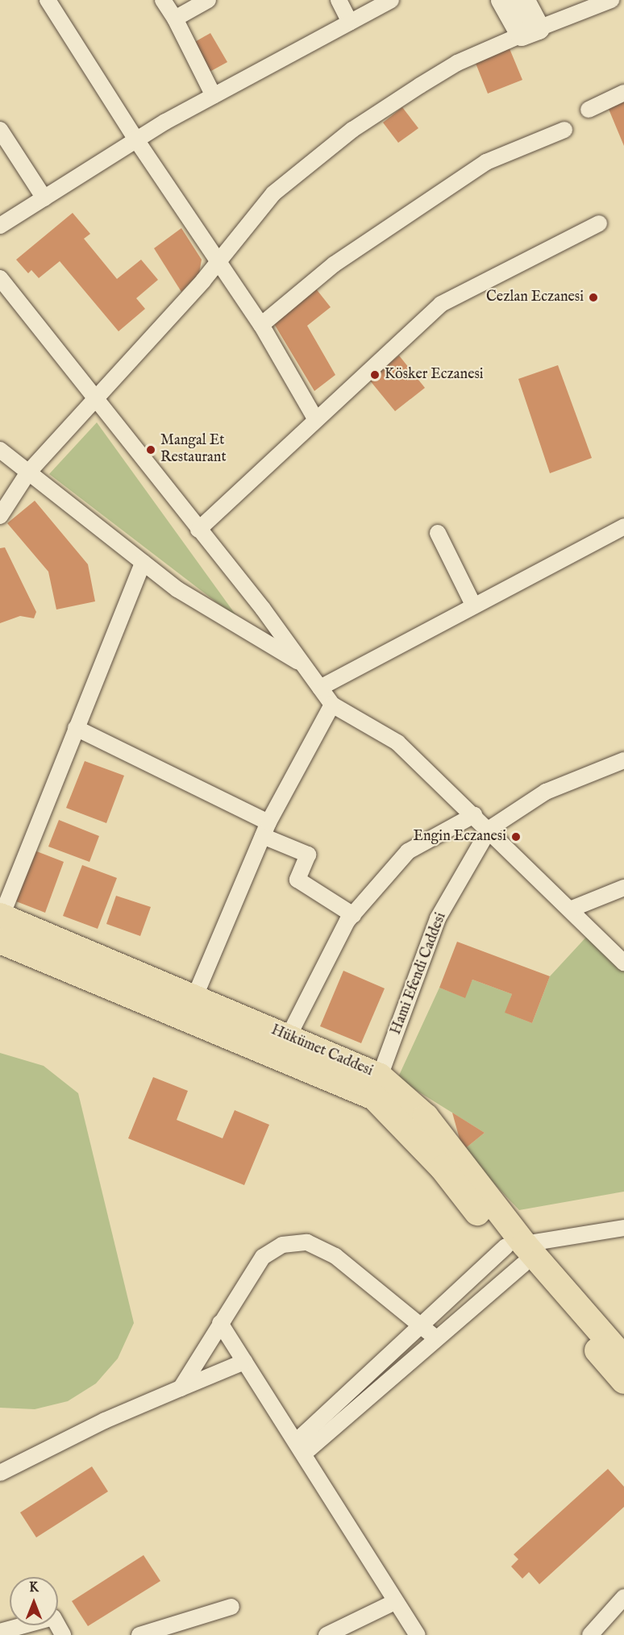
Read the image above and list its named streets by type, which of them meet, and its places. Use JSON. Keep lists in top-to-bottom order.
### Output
{
  "streets": {
    "main road": ["Hükümet Caddesi"],
    "street": ["Hami Efendi Caddesi"]
  },
  "crossings": [
    ["Hami Efendi Caddesi", "Hükümet Caddesi"]
  ],
  "places": [
    "Cezlan Eczanesi",
    "Kösker Eczanesi",
    "Mangal Et Restaurant",
    "Engin Eczanesi"
  ],
  "north": "top"
}
